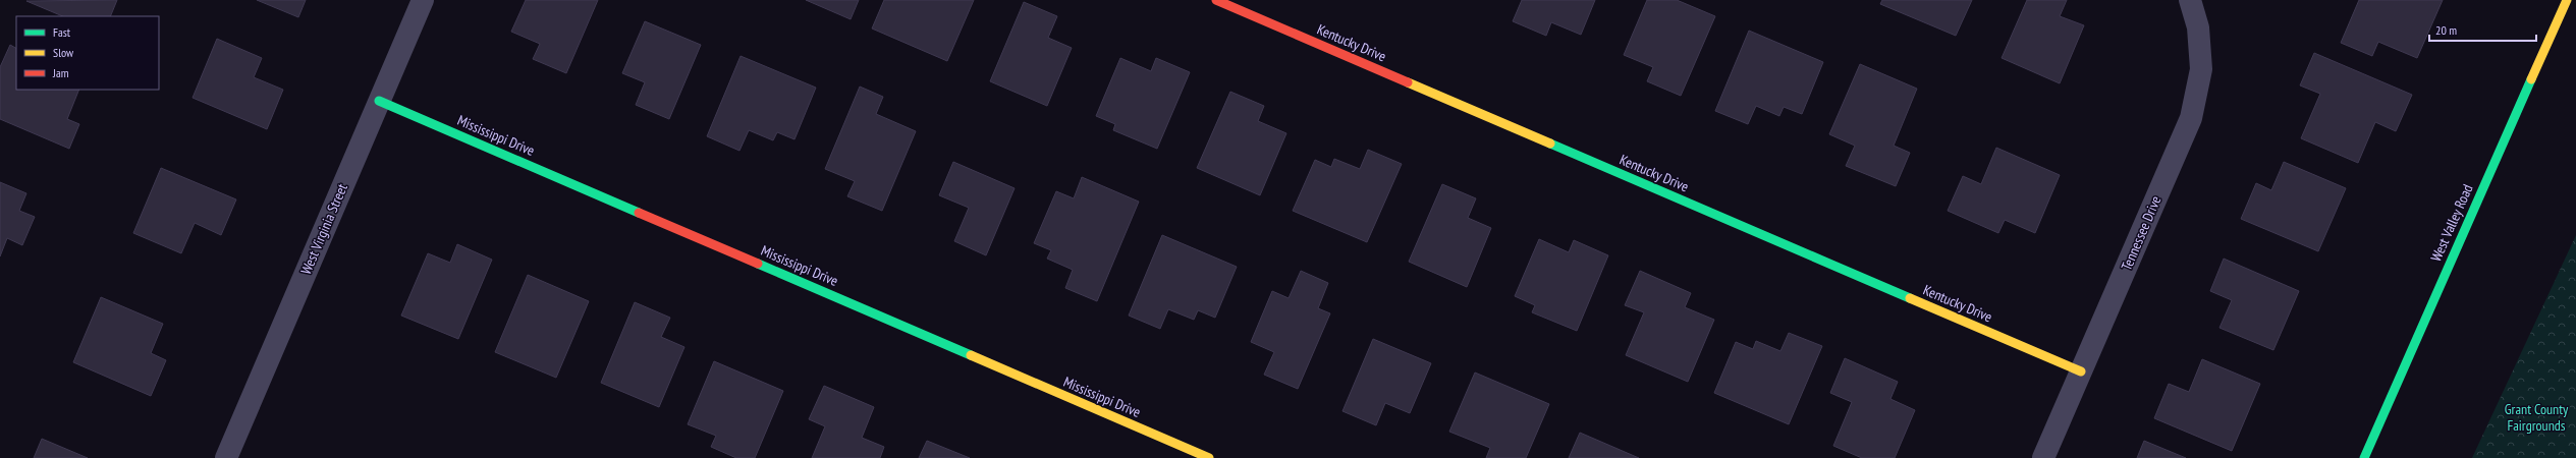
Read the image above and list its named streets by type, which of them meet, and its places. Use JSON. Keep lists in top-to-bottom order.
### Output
{
  "streets": {
    "street": [
      "Kentucky Drive",
      "Mississippi Drive",
      "West Valley Road",
      "West Virginia Street",
      "Tennessee Drive"
    ]
  },
  "crossings": [
    ["Kentucky Drive", "Tennessee Drive"],
    ["Mississippi Drive", "West Virginia Street"]
  ],
  "parks": ["Grant County Fairgrounds"],
  "legend": ["Fast", "Slow", "Jam"],
  "scale_bar": "20 m"
}
